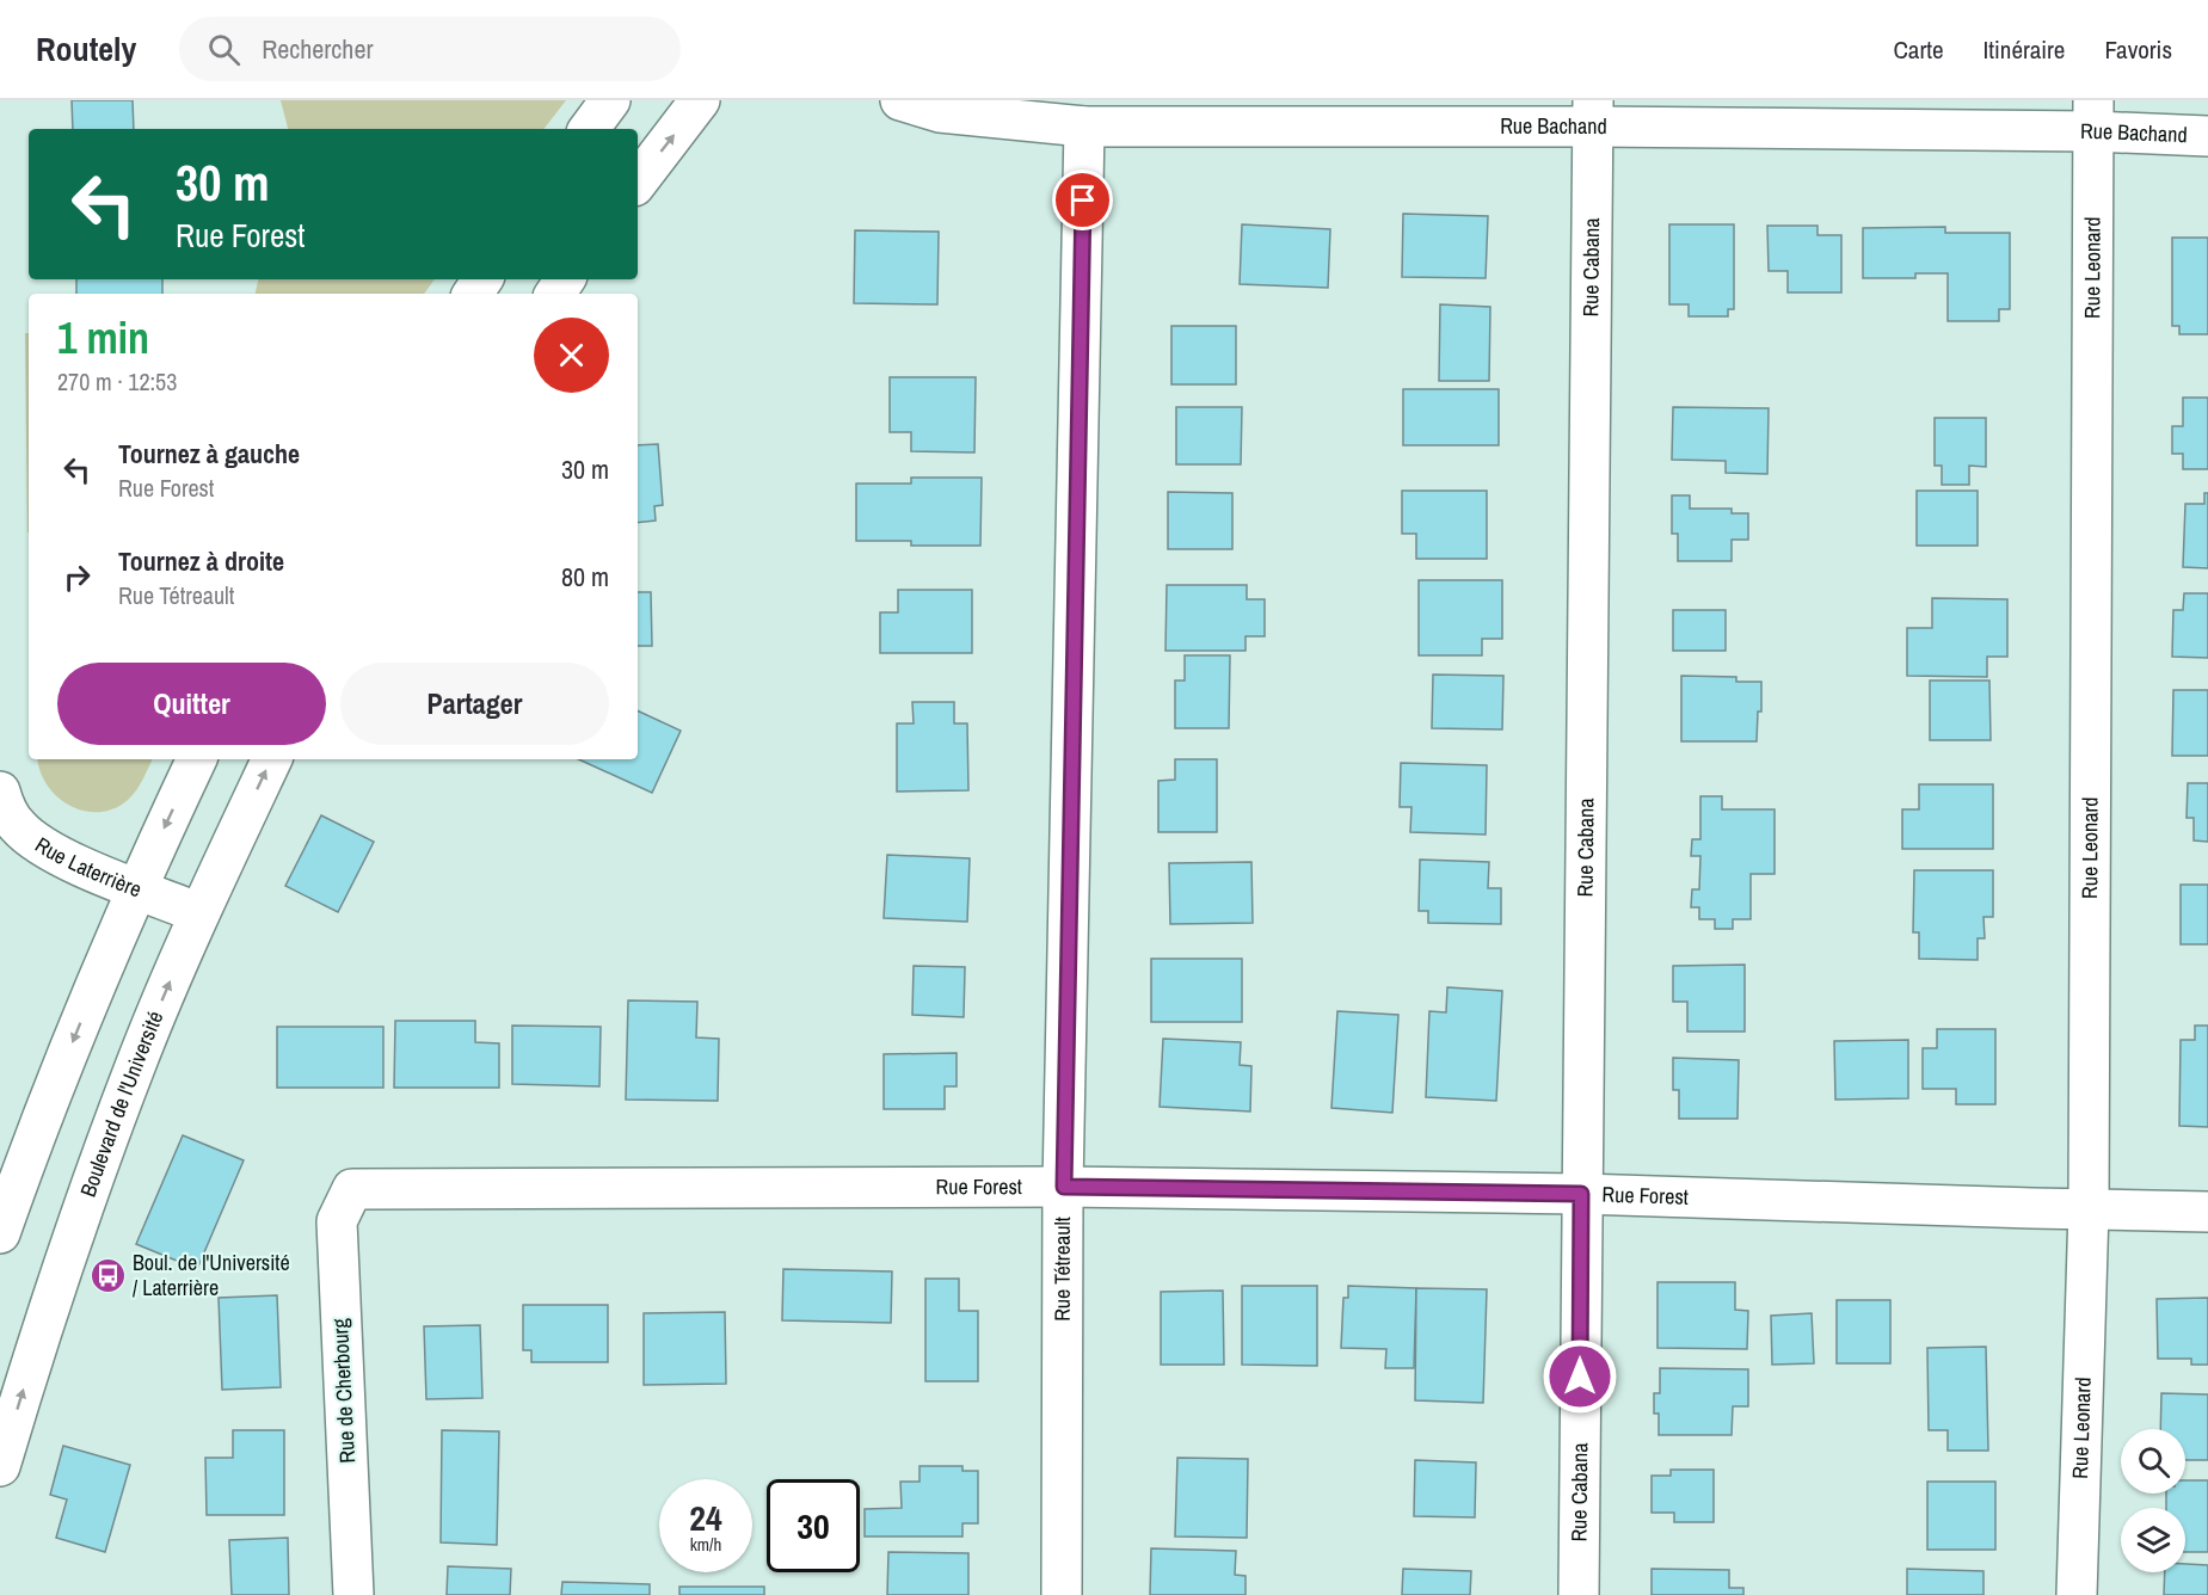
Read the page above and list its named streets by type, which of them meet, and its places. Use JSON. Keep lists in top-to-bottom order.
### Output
{
  "streets": {
    "street": [
      "Rue Bachand",
      "Rue Cabana",
      "Rue Leonard",
      "Rue Laterrière",
      "Boulevard de l'Université",
      "Rue Forest",
      "Rue Tétreault",
      "Rue de Cherbourg"
    ]
  },
  "crossings": [
    ["Rue Bachand", "Rue Cabana"],
    ["Rue Bachand", "Rue Leonard"],
    ["Rue Bachand", "Rue Tétreault"],
    ["Rue Cabana", "Rue Forest"],
    ["Rue Leonard", "Rue Forest"],
    ["Rue Laterrière", "Boulevard de l'Université"],
    ["Rue Forest", "Rue Tétreault"],
    ["Rue Forest", "Rue de Cherbourg"]
  ],
  "places": {
    "bus stop": ["Boul. de l'Université / Laterrière"]
  },
  "page": {
    "header": "Routely",
    "search": "Rechercher",
    "nav": ["Carte", "Itinéraire", "Favoris"],
    "turn": ["30 m", "Rue Forest"],
    "heading": ["1 min", "270 m · 12:53"],
    "list": [
      {
        "name": "Tournez à gauche",
        "note": "Rue Forest",
        "value": "30 m"
      },
      {
        "name": "Tournez à droite",
        "note": "Rue Tétreault",
        "value": "80 m"
      }
    ],
    "buttons": ["Quitter", "Partager"],
    "speed": "24 km/h",
    "limit": "30"
  }
}
